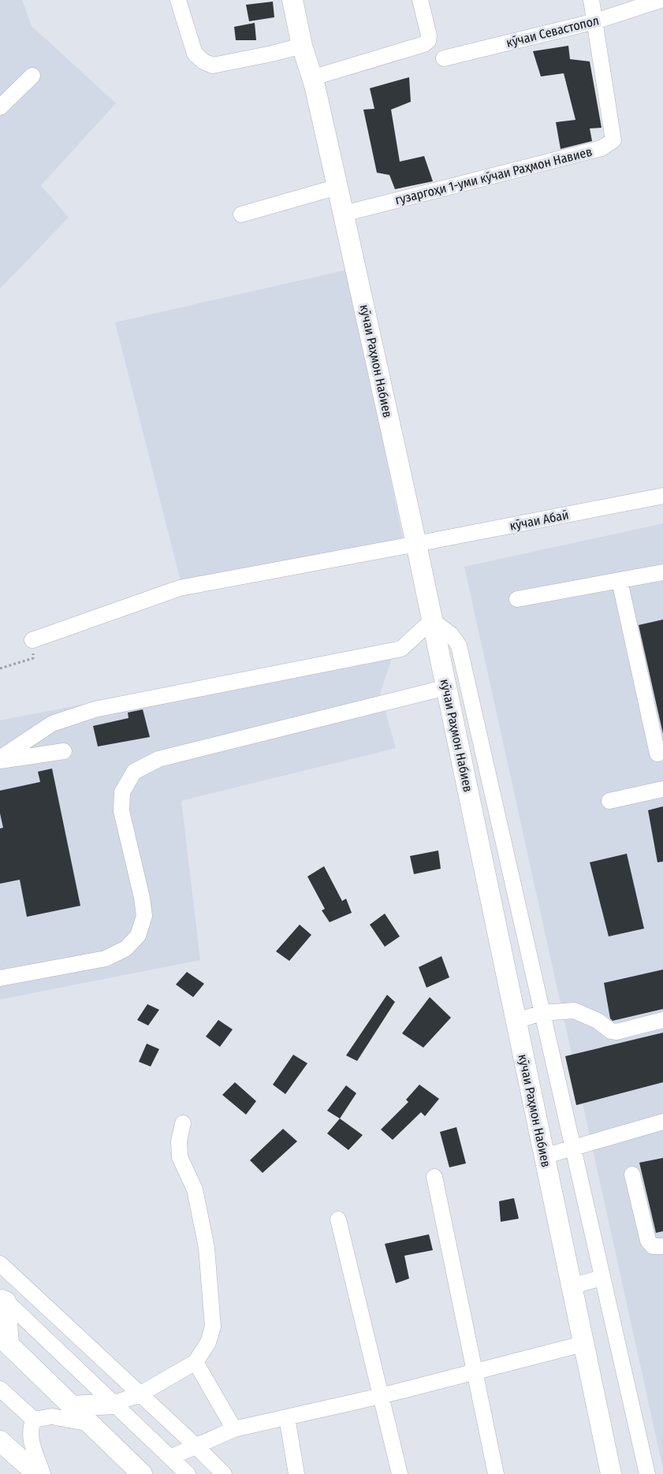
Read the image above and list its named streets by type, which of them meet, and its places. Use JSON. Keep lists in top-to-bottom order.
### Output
{
  "streets": {
    "main road": ["кӯчаи Раҳмон Набиев"],
    "street": ["кӯчаи Севастопол", "гузаргоҳи 1-уми кӯчаи Раҳмон Навиев", "кӯчаи Абаӣ"]
  },
  "crossings": [
    ["кӯчаи Севастопол", "гузаргоҳи 1-уми кӯчаи Раҳмон Навиев"],
    ["гузаргоҳи 1-уми кӯчаи Раҳмон Навиев", "кӯчаи Раҳмон Набиев"],
    ["кӯчаи Раҳмон Набиев", "кӯчаи Абаӣ"]
  ]
}
